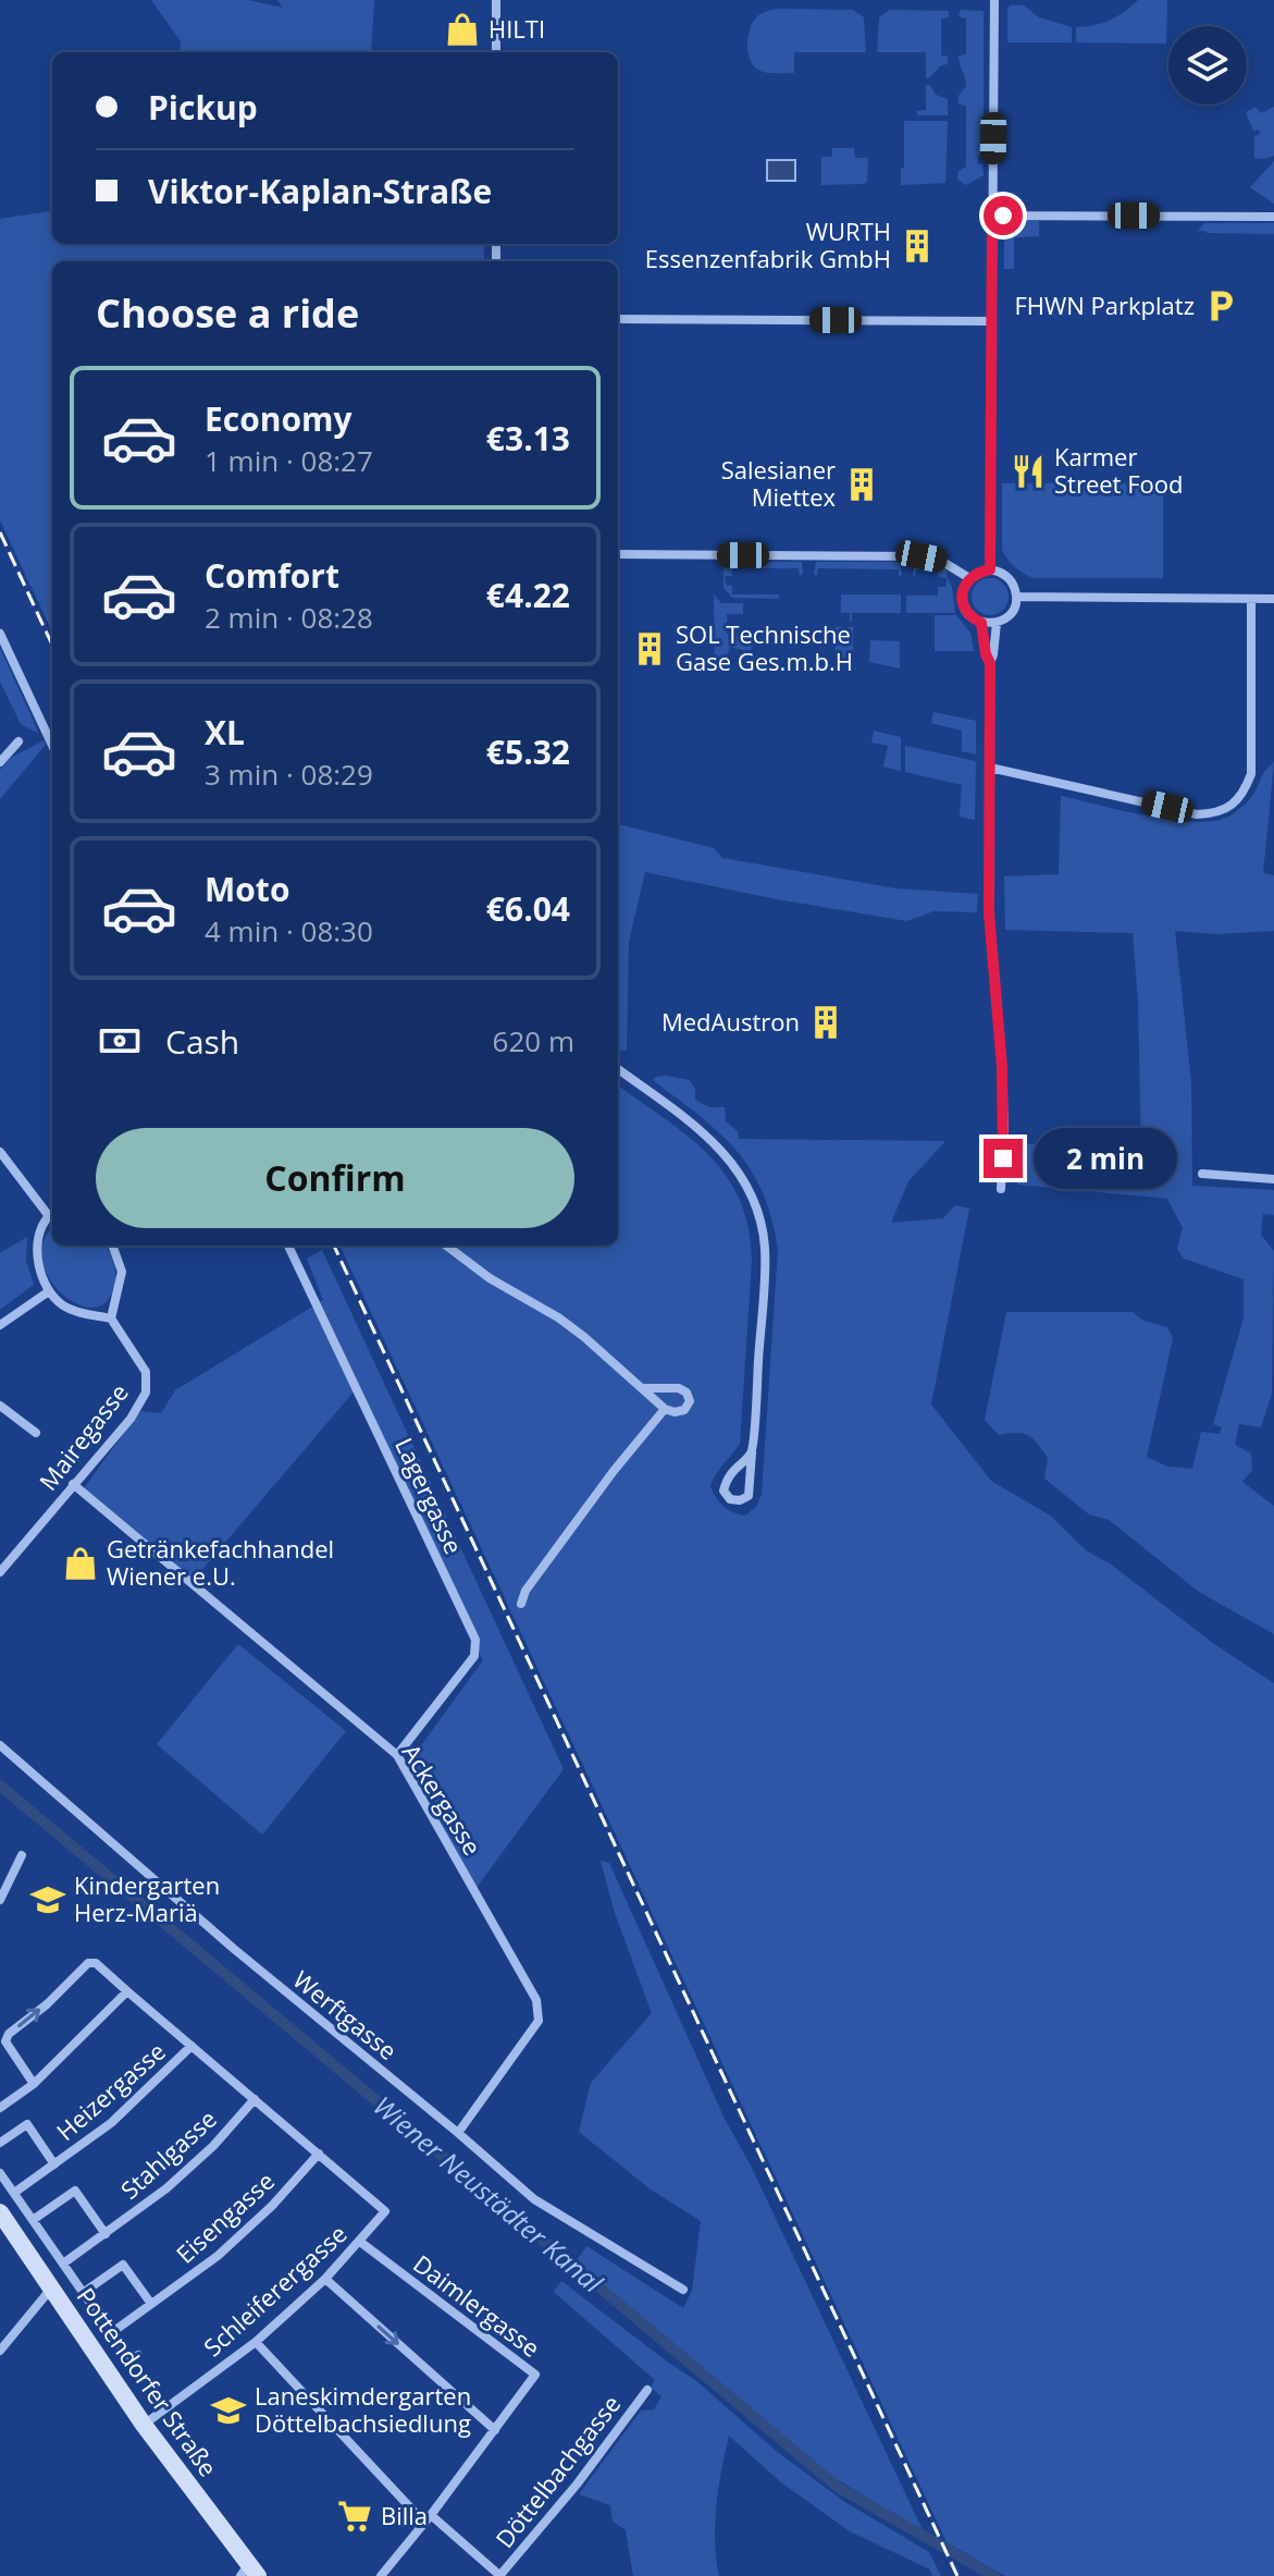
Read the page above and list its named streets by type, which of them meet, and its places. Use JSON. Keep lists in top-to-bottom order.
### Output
{
  "streets": {
    "main road": ["Pottendorfer Straße"],
    "street": [
      "Mairegasse",
      "Lagergasse",
      "Ackergasse",
      "Werftgasse",
      "Heizergasse",
      "Stahlgasse",
      "Eisengasse",
      "Schleiferergasse",
      "Daimlergasse",
      "Döttelbachgasse"
    ]
  },
  "crossings": [
    ["Mairegasse", "Ackergasse"],
    ["Lagergasse", "Ackergasse"],
    ["Ackergasse", "Werftgasse"],
    ["Heizergasse", "Pottendorfer Straße"],
    ["Stahlgasse", "Pottendorfer Straße"],
    ["Eisengasse", "Schleiferergasse"],
    ["Eisengasse", "Pottendorfer Straße"],
    ["Schleiferergasse", "Daimlergasse"],
    ["Schleiferergasse", "Pottendorfer Straße"]
  ],
  "water": ["Wiener Neustädter Kanal"],
  "places": {
    "shop": ["HILTI", "Getränkefachhandel Wiener e.U."],
    "building": [
      "WURTH Essenzenfabrik GmbH",
      "Salesianer Miettex",
      "SOL Technische Gase Ges.m.b.H",
      "MedAustron"
    ],
    "parking": ["FHWN Parkplatz"],
    "restaurant": ["Karmer Street Food"],
    "school or university": ["Kindergarten Herz-Mariä", "Laneskimdergarten Döttelbachsiedlung"],
    "supermarket": ["Billa"]
  },
  "page": {
    "banner": ["Pickup", "Viktor-Kaplan-Straße"],
    "heading": "Choose a ride",
    "list": [
      {
        "name": "Economy",
        "note": "1 min · 08:27",
        "value": "€3.13"
      },
      {
        "name": "Comfort",
        "note": "2 min · 08:28",
        "value": "€4.22"
      },
      {
        "name": "XL",
        "note": "3 min · 08:29",
        "value": "€5.32"
      },
      {
        "name": "Moto",
        "note": "4 min · 08:30",
        "value": "€6.04"
      }
    ],
    "pay": ["Cash", "620 m"],
    "buttons": "Confirm",
    "bubble": "2 min"
  }
}
